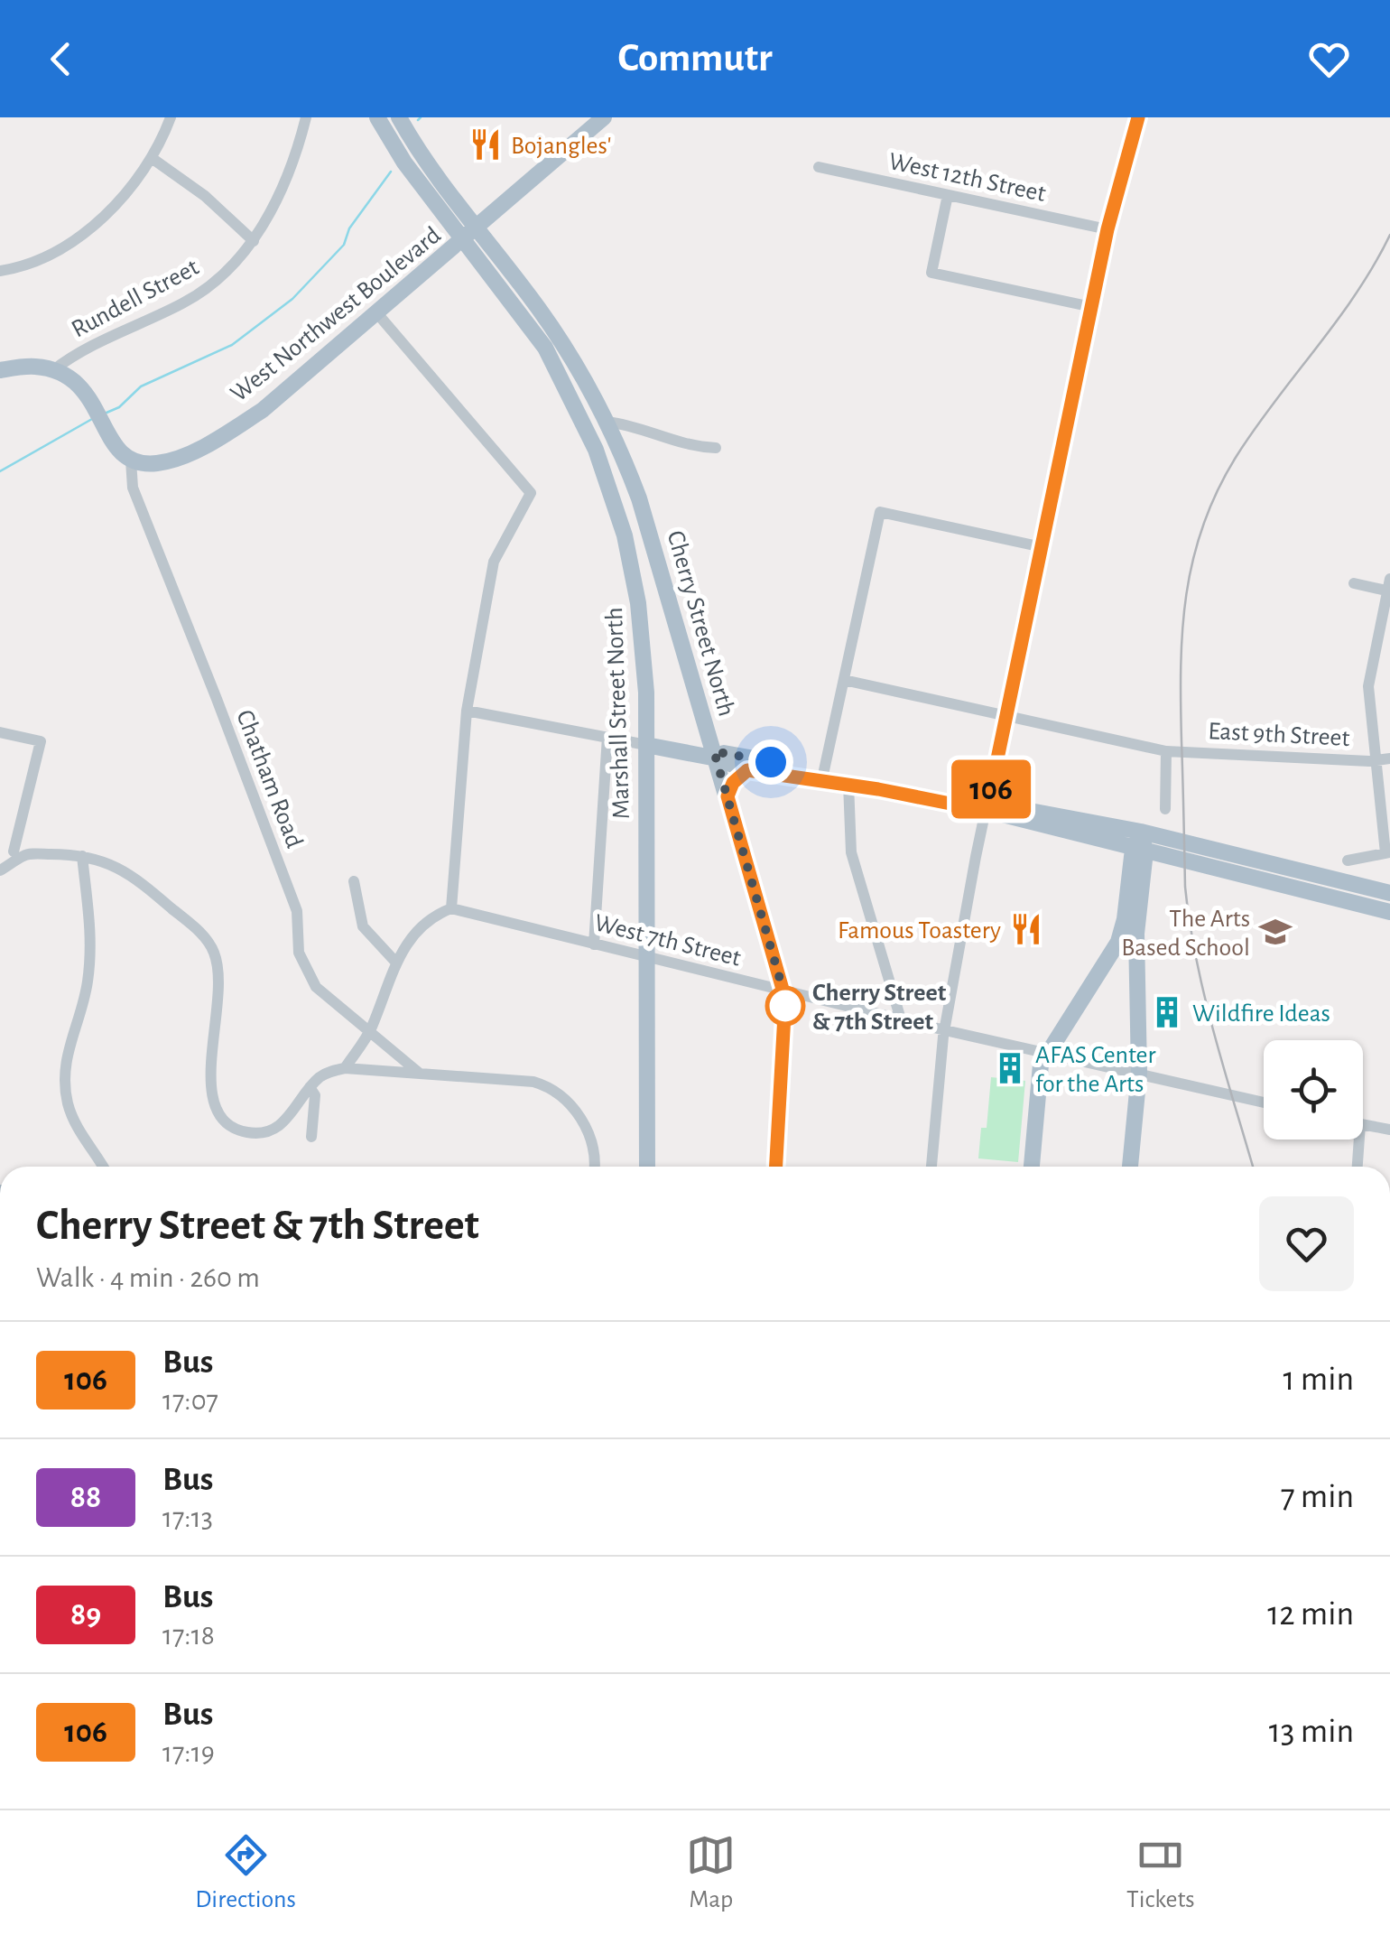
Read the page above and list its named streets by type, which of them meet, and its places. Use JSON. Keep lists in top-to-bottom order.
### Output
{
  "streets": {
    "main road": ["West Northwest Boulevard", "Cherry Street North", "Marshall Street North"],
    "street": [
      "West 12th Street",
      "Rundell Street",
      "East 9th Street",
      "Chatham Road",
      "West 7th Street"
    ]
  },
  "crossings": [
    ["West Northwest Boulevard", "Cherry Street North"],
    ["West Northwest Boulevard", "Marshall Street North"],
    ["West Northwest Boulevard", "Chatham Road"],
    ["Cherry Street North", "West 7th Street"],
    ["Marshall Street North", "West 7th Street"]
  ],
  "places": {
    "restaurant": ["Bojangles'", "Famous Toastery"],
    "school or university": ["The Arts Based School"],
    "other": ["Cherry Street & 7th Street"],
    "building": ["Wildfire Ideas", "AFAS Center for the Arts"]
  },
  "lines": ["bus line 106"],
  "page": {
    "header": "Commutr",
    "on_map": "106",
    "heading": ["Cherry Street & 7th Street", "Walk · 4 min · 260 m"],
    "list": [
      {
        "mark": "106",
        "name": "Bus",
        "note": "17:07",
        "value": "1 min"
      },
      {
        "mark": "88",
        "name": "Bus",
        "note": "17:13",
        "value": "7 min"
      },
      {
        "mark": "89",
        "name": "Bus",
        "note": "17:18",
        "value": "12 min"
      },
      {
        "mark": "106",
        "name": "Bus",
        "note": "17:19",
        "value": "13 min"
      }
    ],
    "tabs": ["Directions", "Map", "Tickets"]
  }
}
